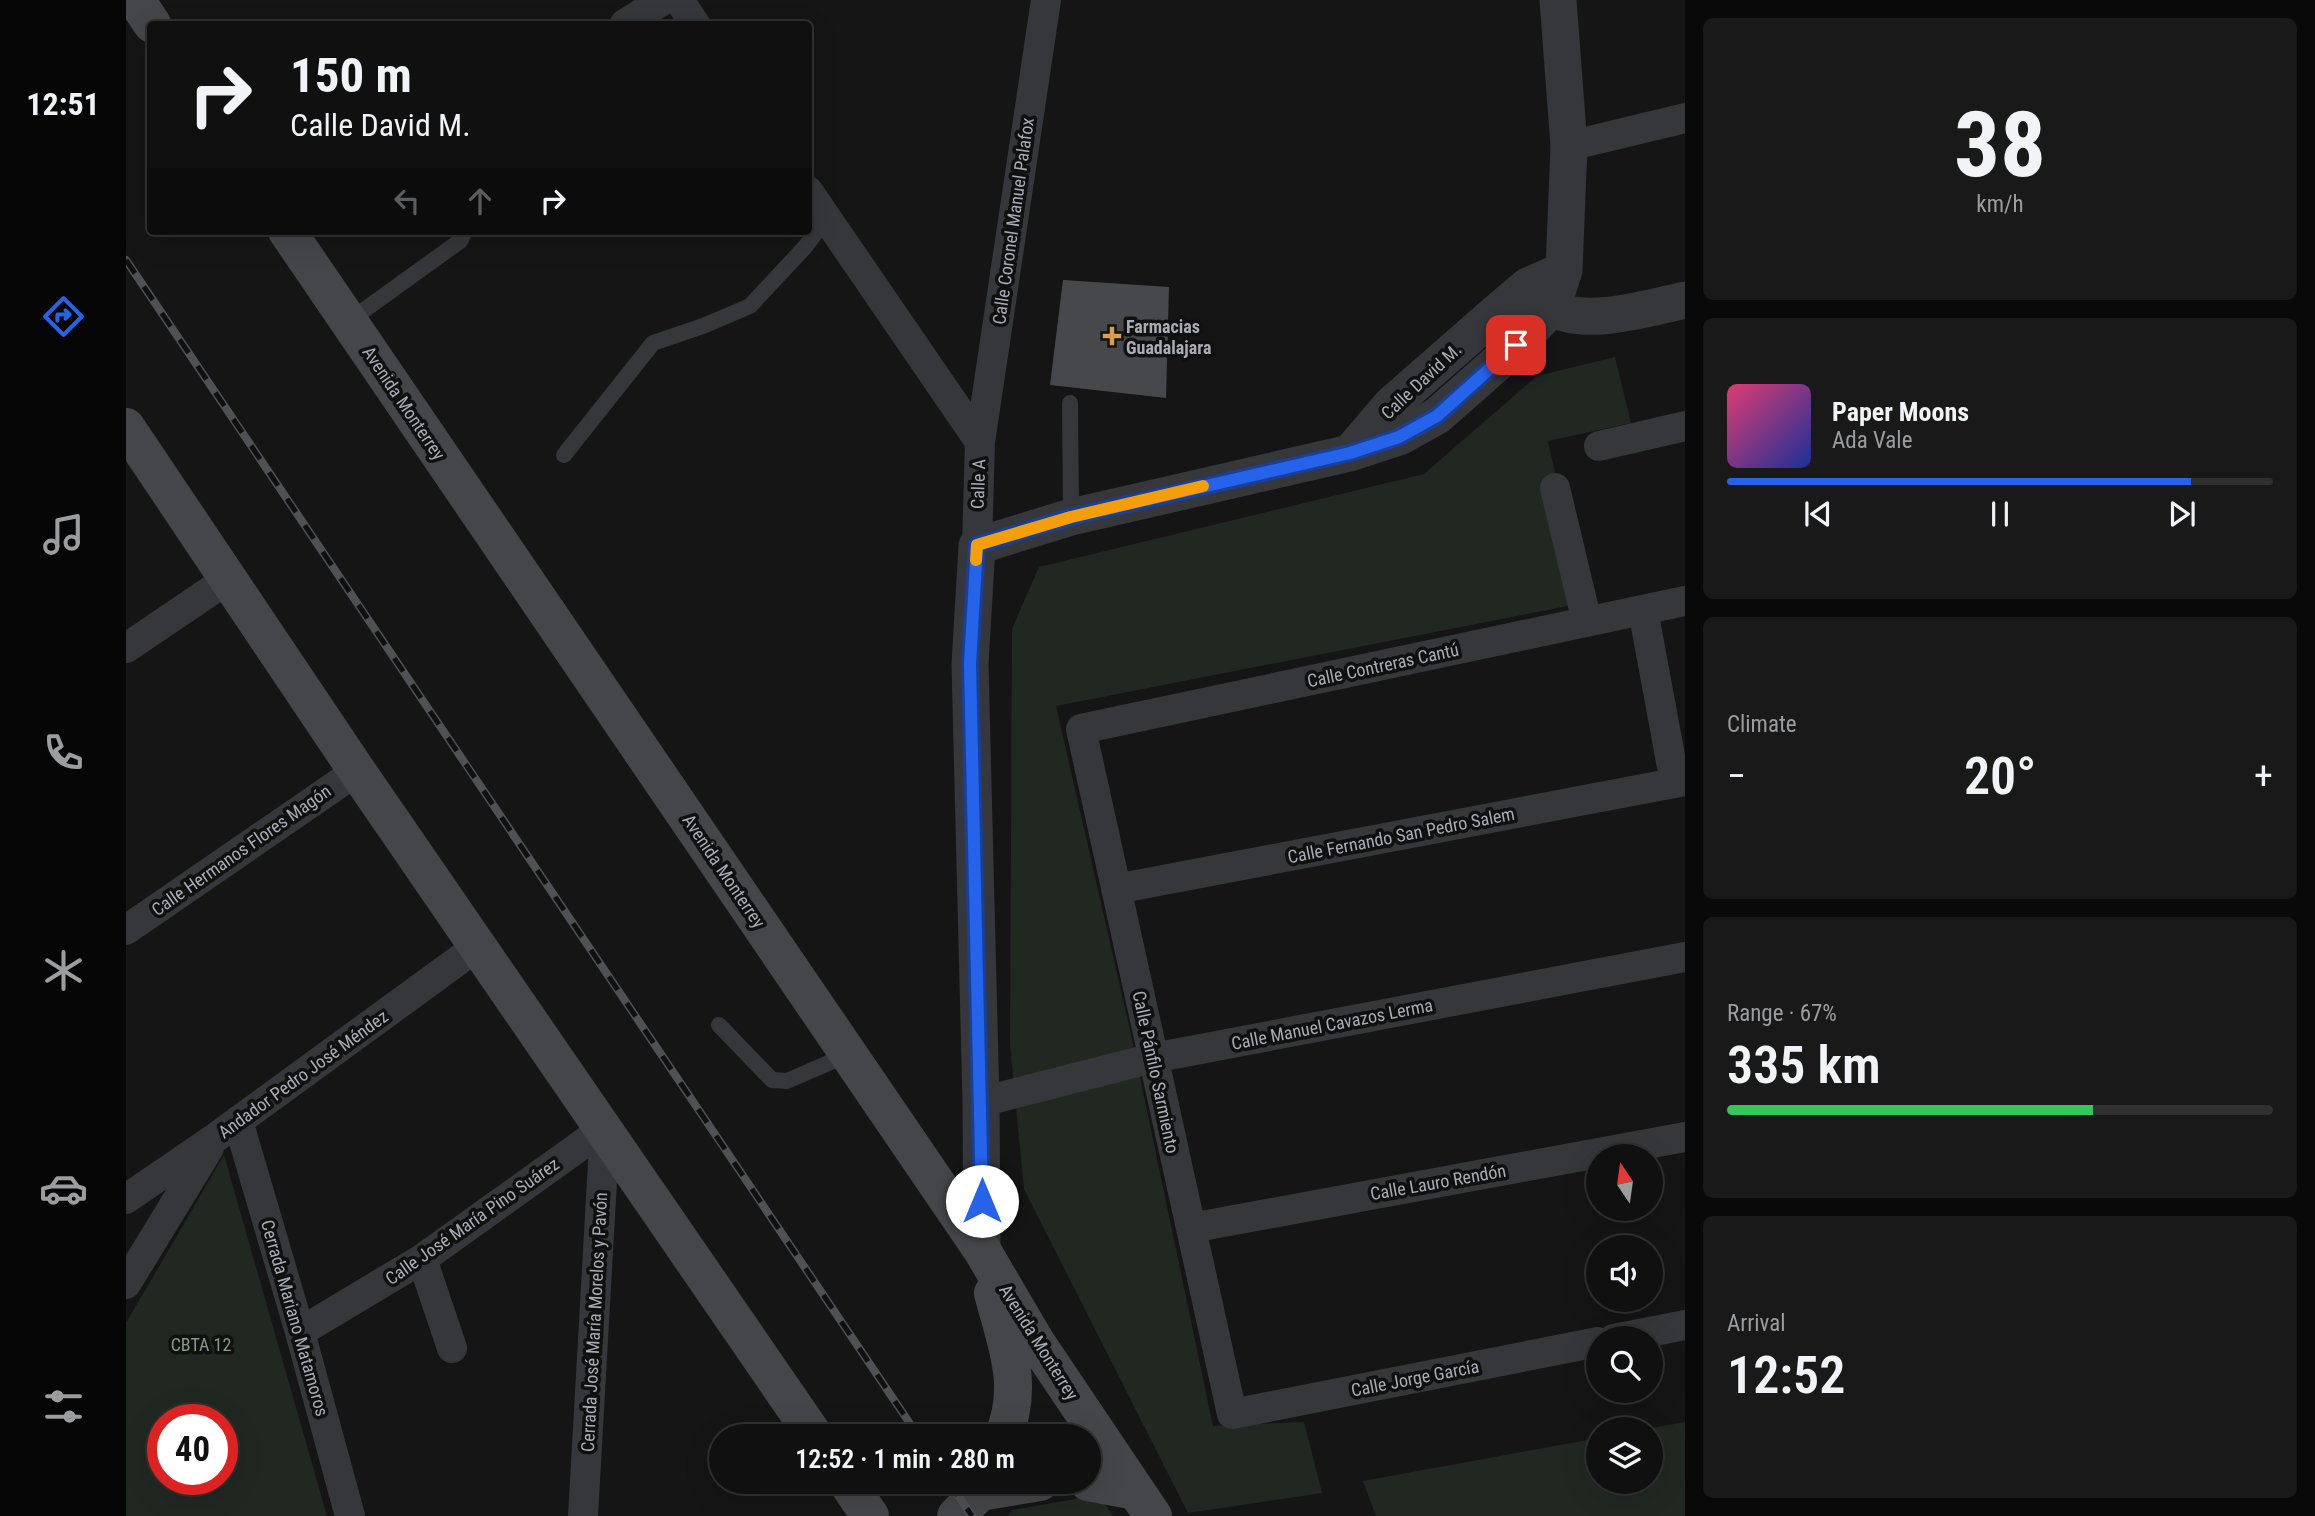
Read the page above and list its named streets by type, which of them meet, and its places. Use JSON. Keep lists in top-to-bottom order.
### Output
{
  "streets": {
    "main road": ["Avenida Monterrey"],
    "street": [
      "Calle Coronel Manuel Palafox",
      "Calle David M.",
      "Calle A",
      "Calle Contreras Cantú",
      "Calle Fernando San Pedro Salem",
      "Calle Hermanos Flores Magón",
      "Calle Manuel Cavazos Lerma",
      "Calle Pánfilo Sarmiento",
      "Andador Pedro José Méndez",
      "Calle Lauro Rendón",
      "Calle José María Pino Suárez",
      "Cerrada Mariano Matamoros",
      "Cerrada José María Morelos y Pavón",
      "Calle Jorge García"
    ]
  },
  "crossings": [
    ["Calle Coronel Manuel Palafox", "Calle A"],
    ["Calle David M.", "Calle A"],
    ["Avenida Monterrey", "Calle A"],
    ["Calle A", "Calle Manuel Cavazos Lerma"],
    ["Calle Contreras Cantú", "Calle Pánfilo Sarmiento"],
    ["Calle Fernando San Pedro Salem", "Calle Pánfilo Sarmiento"],
    ["Calle Manuel Cavazos Lerma", "Calle Pánfilo Sarmiento"],
    ["Calle Pánfilo Sarmiento", "Calle Lauro Rendón"],
    ["Calle Pánfilo Sarmiento", "Calle Jorge García"],
    ["Andador Pedro José Méndez", "Cerrada Mariano Matamoros"],
    ["Calle José María Pino Suárez", "Cerrada Mariano Matamoros"],
    ["Calle José María Pino Suárez", "Cerrada José María Morelos y Pavón"]
  ],
  "parks": ["CBTA 12"],
  "places": {
    "health": ["Farmacias Guadalajara"]
  },
  "north": "top",
  "page": {
    "tabs": "12:51",
    "tile": [
      ["38", "km/h"],
      "Climate",
      ["Range · 67%", "335 km"],
      ["Arrival", "12:52"]
    ],
    "turn": ["150 m", "Calle David M."],
    "song": ["Paper Moons", "Ada Vale"],
    "heat": ["−", "20°", "+"],
    "limit": "40",
    "trip": "12:52 · 1 min · 280 m"
  }
}
